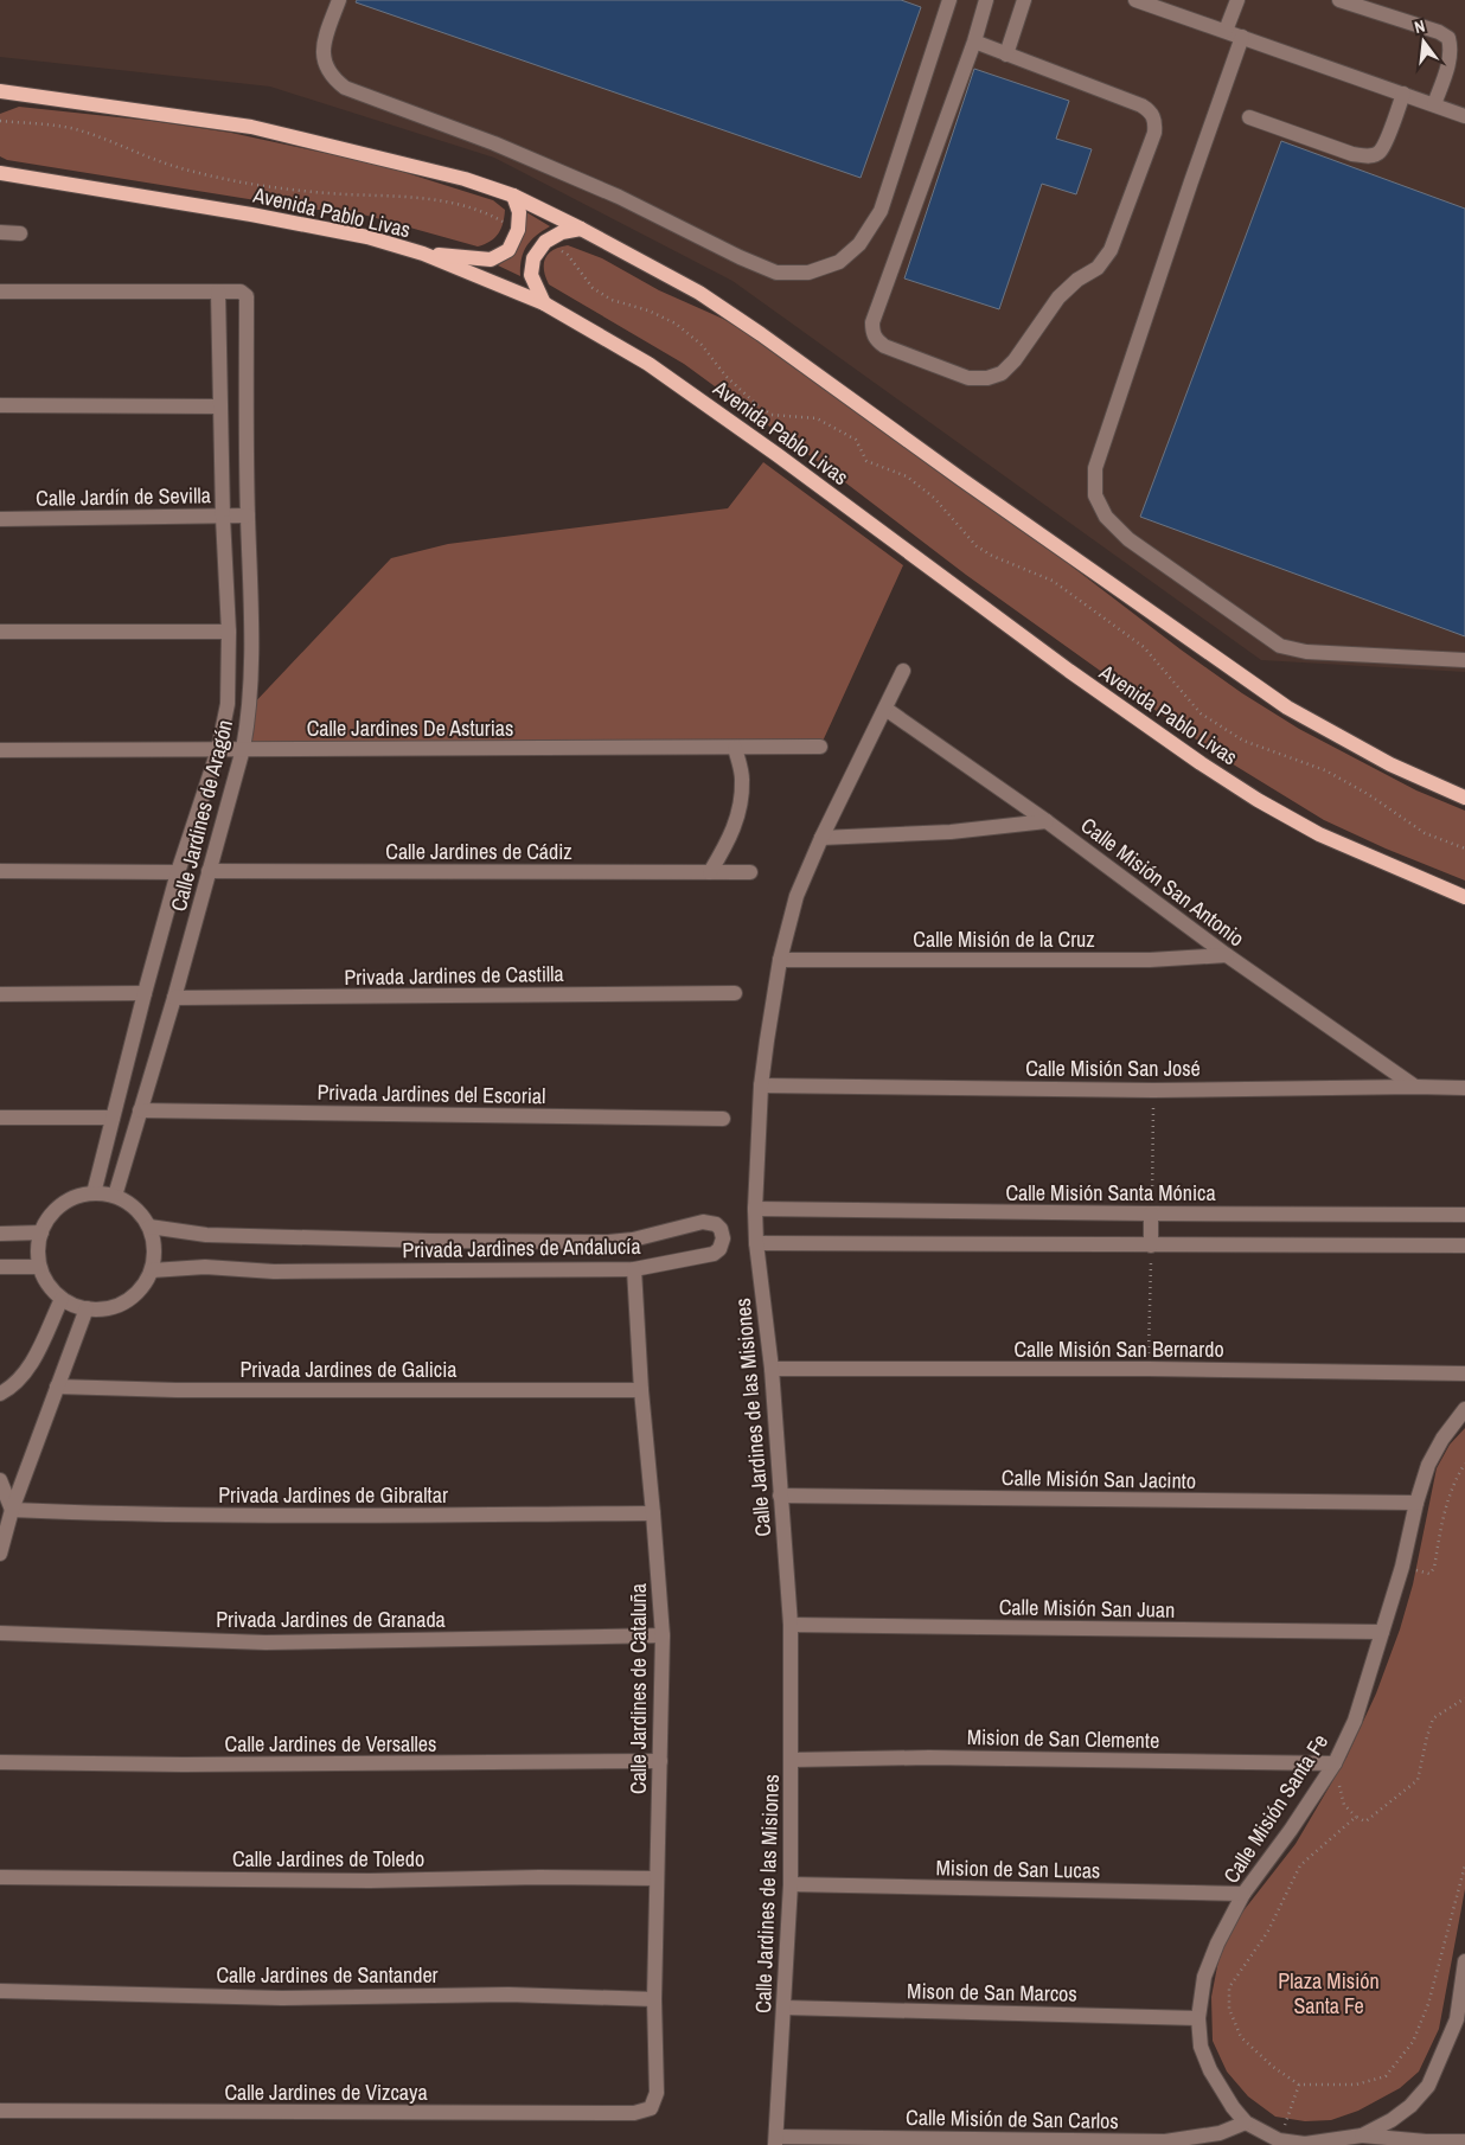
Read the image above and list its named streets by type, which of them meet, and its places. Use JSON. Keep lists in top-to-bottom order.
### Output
{
  "streets": {
    "main road": ["Avenida Pablo Livas"],
    "street": [
      "Calle Jardín de Sevilla",
      "Calle Jardines De Asturias",
      "Calle Jardines de Aragón",
      "Calle Jardines de Cádiz",
      "Calle Misión San Antonio",
      "Calle Misión de la Cruz",
      "Privada Jardines de Castilla",
      "Calle Misión San José",
      "Privada Jardines del Escorial",
      "Calle Misión Santa Mónica",
      "Privada Jardines de Andalucía",
      "Calle Misión San Bernardo",
      "Privada Jardines de Galicia",
      "Calle Jardines de las Misiones",
      "Calle Misión San Jacinto",
      "Privada Jardines de Gibraltar",
      "Calle Misión San Juan",
      "Privada Jardines de Granada",
      "Calle Jardines de Cataluña",
      "Mision de San Clemente",
      "Calle Jardines de Versalles",
      "Calle Misión Santa Fe",
      "Calle Jardines de Toledo",
      "Mision de San Lucas",
      "Calle Jardines de Santander",
      "Mison de San Marcos",
      "Calle Jardines de Vizcaya",
      "Calle Misión de San Carlos"
    ]
  },
  "crossings": [
    ["Calle Jardín de Sevilla", "Calle Jardines de Aragón"],
    ["Calle Jardines De Asturias", "Calle Jardines de Aragón"],
    ["Calle Jardines de Aragón", "Calle Jardines de Cádiz"],
    ["Calle Jardines de Aragón", "Privada Jardines de Castilla"],
    ["Calle Jardines de Aragón", "Privada Jardines del Escorial"],
    ["Calle Jardines de Aragón", "Privada Jardines de Andalucía"],
    ["Calle Misión San Antonio", "Calle Misión de la Cruz"],
    ["Calle Misión San Antonio", "Calle Misión San José"],
    ["Calle Misión San Antonio", "Calle Jardines de las Misiones"],
    ["Calle Misión de la Cruz", "Calle Jardines de las Misiones"],
    ["Calle Misión San José", "Calle Jardines de las Misiones"],
    ["Calle Misión Santa Mónica", "Calle Jardines de las Misiones"],
    ["Privada Jardines de Andalucía", "Calle Jardines de Cataluña"],
    ["Calle Misión San Bernardo", "Calle Jardines de las Misiones"],
    ["Privada Jardines de Galicia", "Calle Jardines de Cataluña"],
    ["Calle Jardines de las Misiones", "Calle Misión San Jacinto"],
    ["Calle Jardines de las Misiones", "Calle Misión San Juan"],
    ["Calle Jardines de las Misiones", "Mision de San Clemente"],
    ["Calle Jardines de las Misiones", "Mision de San Lucas"],
    ["Calle Jardines de las Misiones", "Mison de San Marcos"],
    ["Calle Jardines de las Misiones", "Calle Misión de San Carlos"],
    ["Calle Misión San Jacinto", "Calle Misión Santa Fe"],
    ["Privada Jardines de Gibraltar", "Calle Jardines de Cataluña"],
    ["Calle Misión San Juan", "Calle Misión Santa Fe"],
    ["Privada Jardines de Granada", "Calle Jardines de Cataluña"],
    ["Calle Jardines de Cataluña", "Calle Jardines de Versalles"],
    ["Calle Jardines de Cataluña", "Calle Jardines de Toledo"],
    ["Calle Jardines de Cataluña", "Calle Jardines de Santander"],
    ["Calle Jardines de Cataluña", "Calle Jardines de Vizcaya"],
    ["Mision de San Clemente", "Calle Misión Santa Fe"],
    ["Calle Misión Santa Fe", "Mision de San Lucas"],
    ["Calle Misión Santa Fe", "Mison de San Marcos"],
    ["Calle Misión Santa Fe", "Calle Misión de San Carlos"]
  ],
  "parks": ["Plaza Misión Santa Fe"],
  "north": "top"
}
